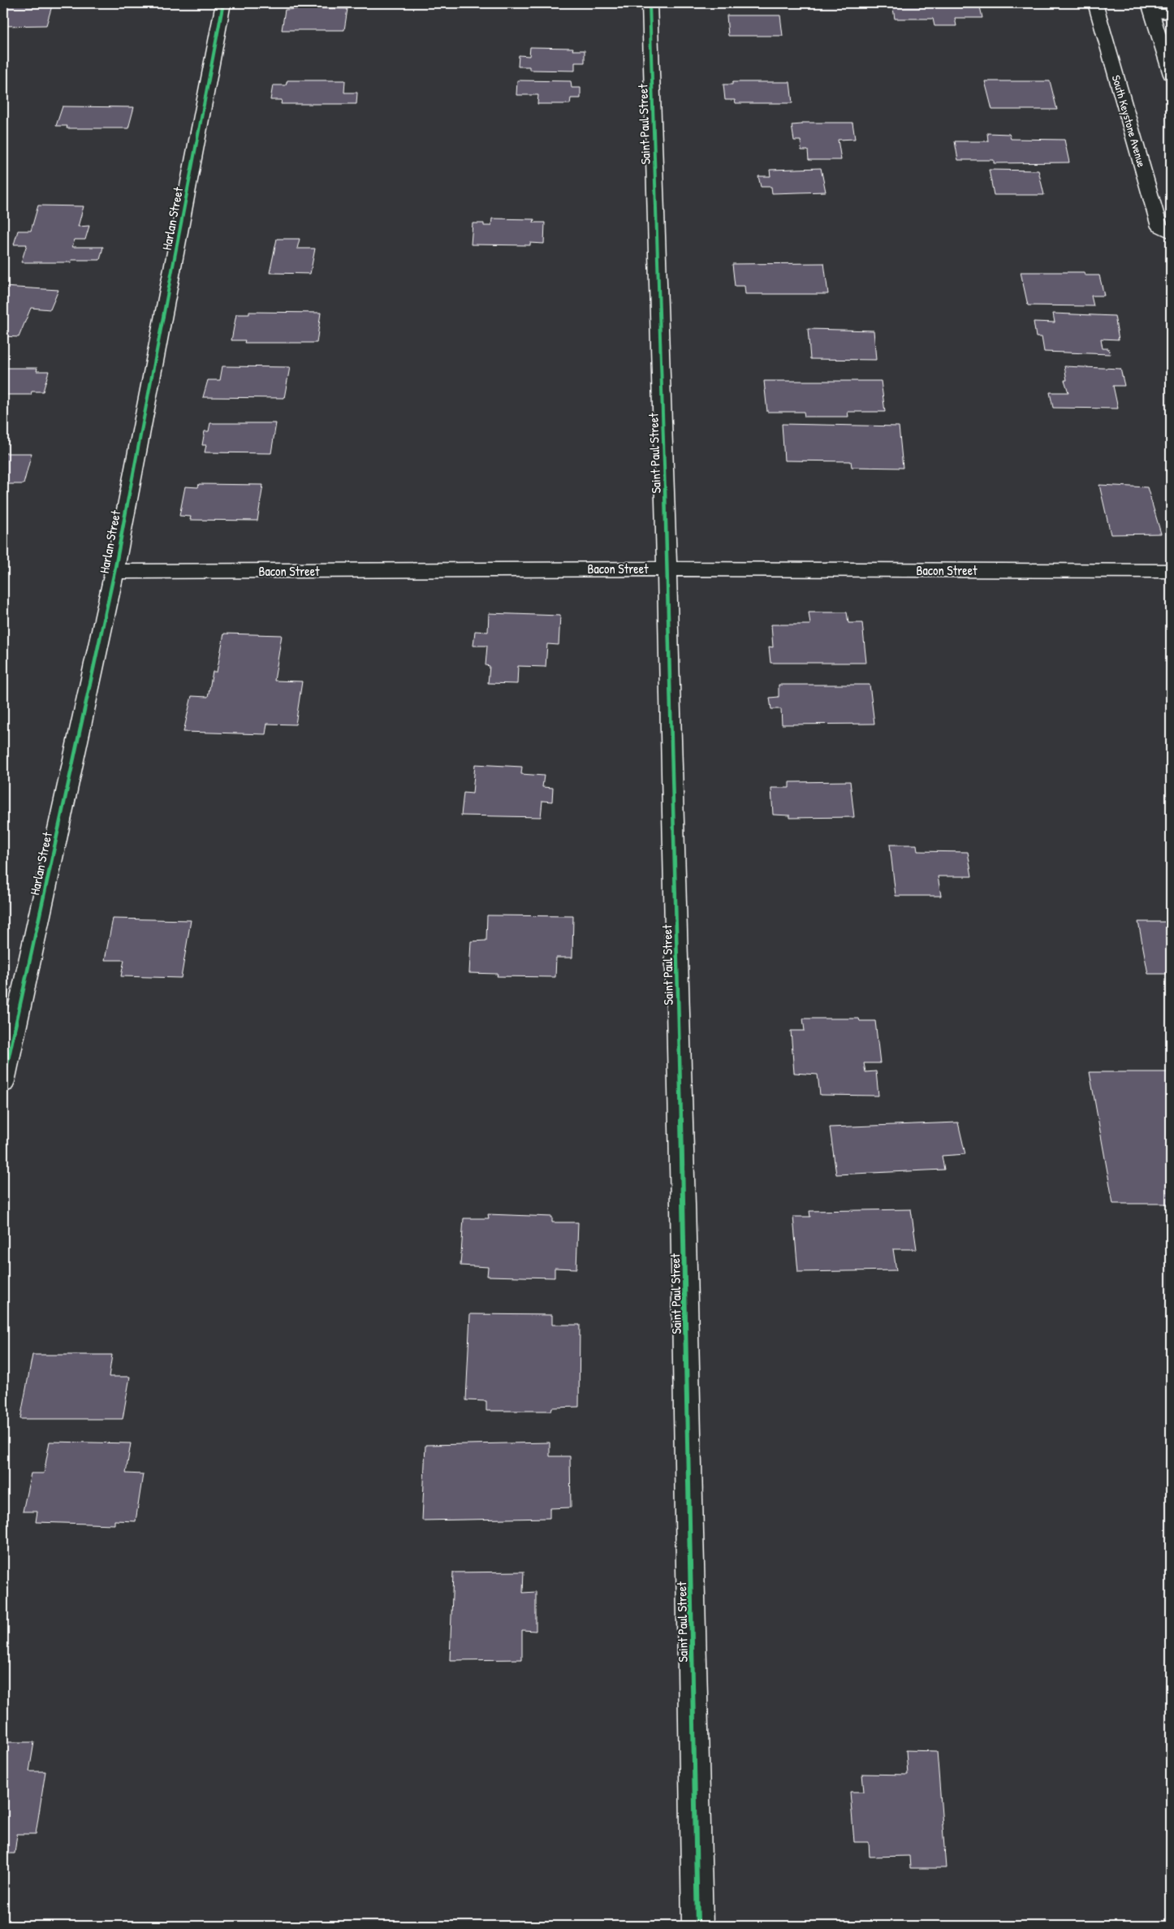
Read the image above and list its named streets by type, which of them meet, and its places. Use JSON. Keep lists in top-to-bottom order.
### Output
{
  "streets": {
    "street": [
      "South Keystone Avenue",
      "Saint Paul Street",
      "Harlan Street",
      "Bacon Street"
    ]
  },
  "crossings": [
    ["Saint Paul Street", "Bacon Street"],
    ["Harlan Street", "Bacon Street"]
  ]
}
